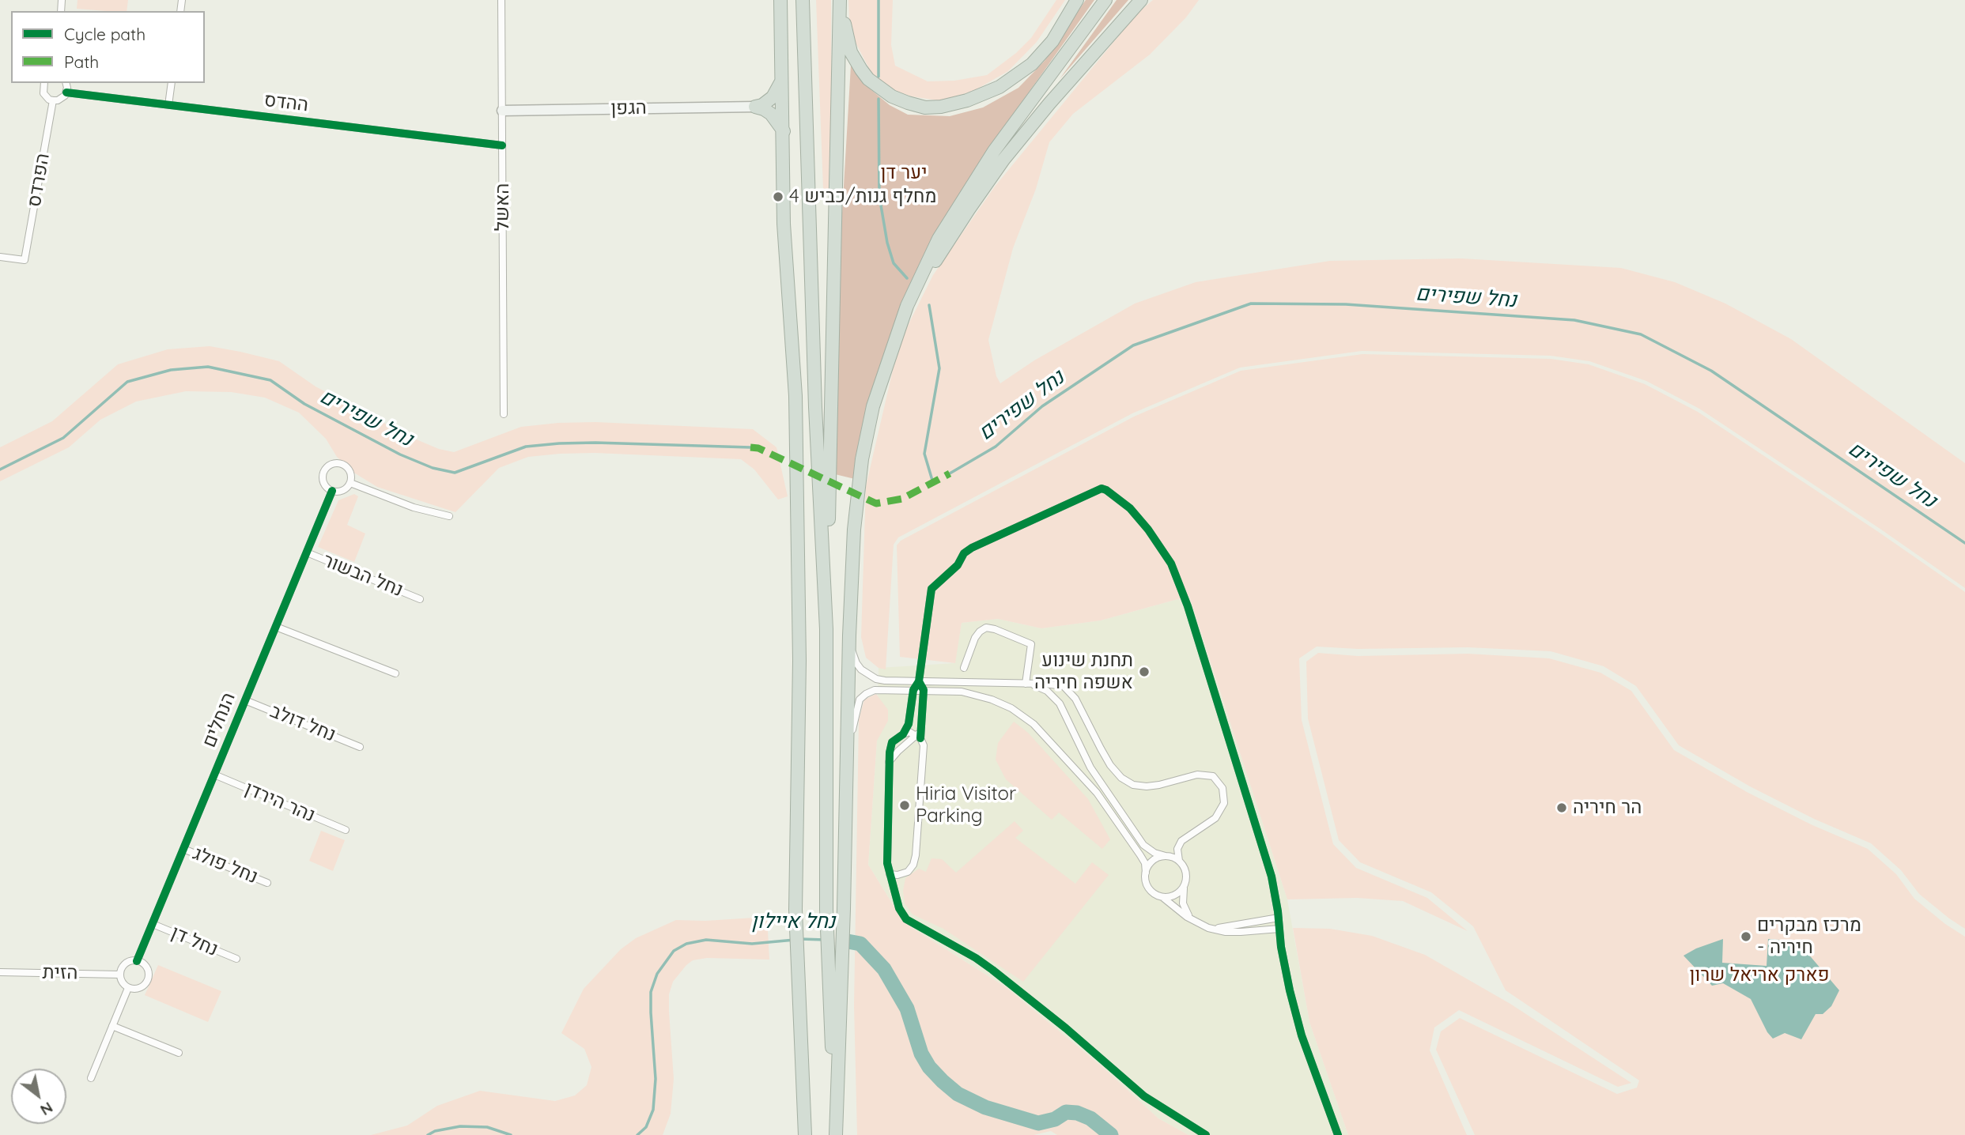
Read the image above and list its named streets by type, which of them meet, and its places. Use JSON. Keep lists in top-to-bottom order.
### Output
{
  "streets": {
    "street": [
      "ההדס",
      "הגפן",
      "הפרדס",
      "האשל",
      "נחל הבשור",
      "הנחלים",
      "נחל דולב",
      "נהר הירדן",
      "נחל פולג",
      "נחל דן",
      "הזית"
    ]
  },
  "crossings": [
    ["ההדס", "האשל"],
    ["הגפן", "האשל"],
    ["נחל הבשור", "הנחלים"],
    ["הנחלים", "נחל דולב"],
    ["הנחלים", "נהר הירדן"],
    ["הנחלים", "נחל פולג"],
    ["הנחלים", "נחל דן"],
    ["הנחלים", "הזית"]
  ],
  "water": ["נחל שפירים", "נחל איילון"],
  "parks": ["יער דן", "פארק אריאל שרון"],
  "places": [
    "מחלף גנות/כביש 4",
    "תחנת שינוע אשפה חיריה",
    "Hiria Visitor Parking",
    "הר חיריה",
    "מרכז מבקרים - חיריה"
  ],
  "legend": ["Cycle path", "Path"],
  "north": "bottom right"
}
